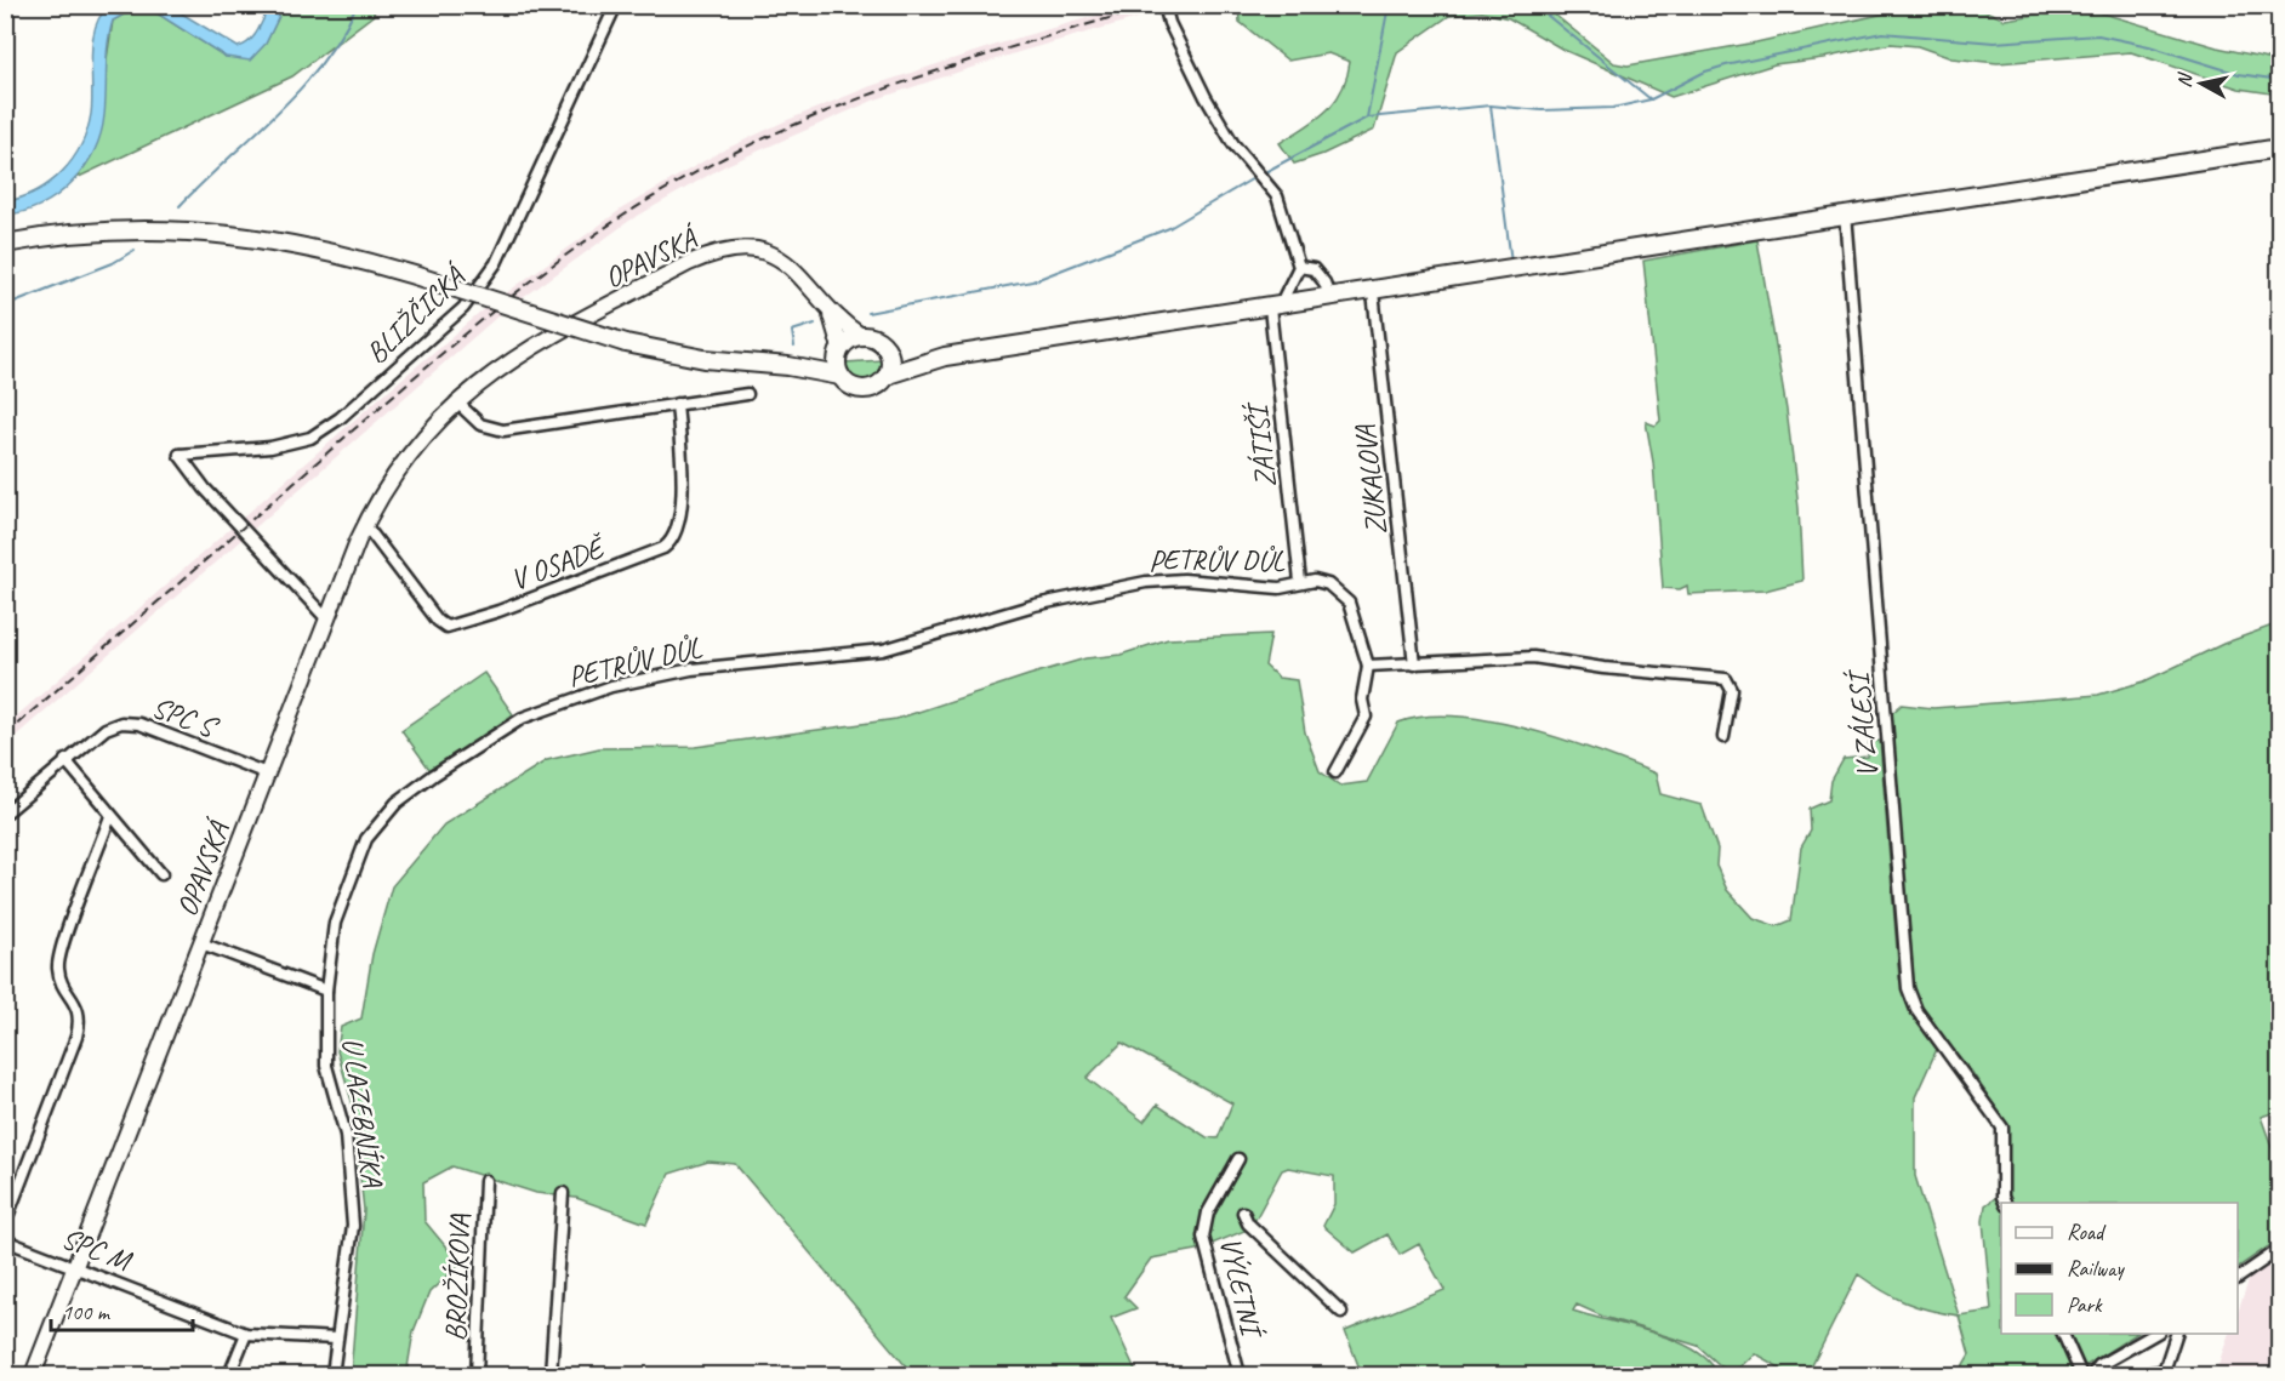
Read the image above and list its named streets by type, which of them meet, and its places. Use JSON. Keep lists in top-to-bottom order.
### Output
{
  "streets": {
    "main road": ["OPAVSKÁ"],
    "street": [
      "BLIŽČICKÁ",
      "ZÁTIŠÍ",
      "ZUKALOVA",
      "PETRŮV DŮL",
      "V OSADĚ",
      "SPC S",
      "V ZÁLESÍ",
      "U LAZEBNÍKA",
      "SPC M",
      "BROŽÍKOVA",
      "VÝLETNÍ"
    ]
  },
  "crossings": [
    ["OPAVSKÁ", "BLIŽČICKÁ"],
    ["OPAVSKÁ", "V OSADĚ"],
    ["OPAVSKÁ", "SPC S"],
    ["OPAVSKÁ", "SPC M"],
    ["ZÁTIŠÍ", "PETRŮV DŮL"],
    ["PETRŮV DŮL", "U LAZEBNÍKA"],
    ["U LAZEBNÍKA", "SPC M"]
  ],
  "legend": ["Road", "Railway", "Park"],
  "scale_bar": "100 m",
  "north": "left"
}
